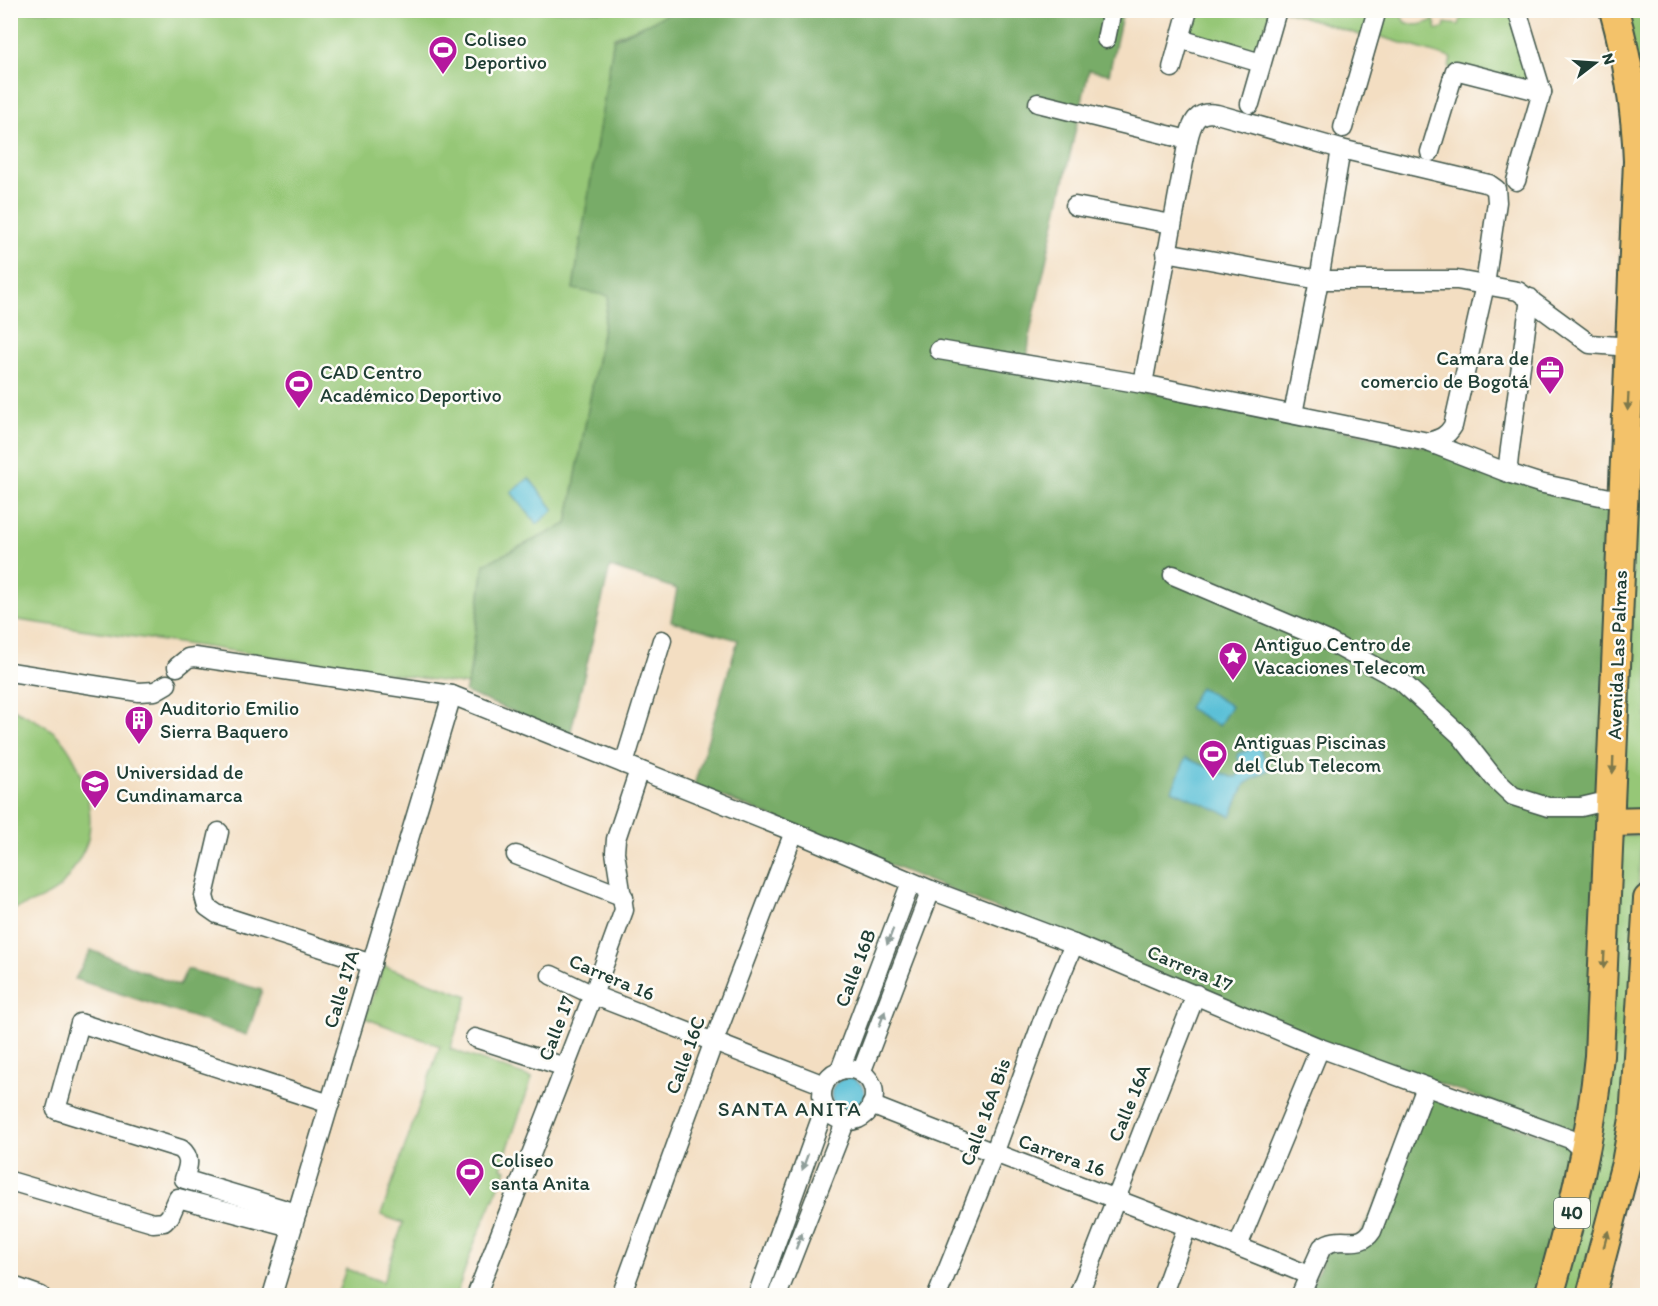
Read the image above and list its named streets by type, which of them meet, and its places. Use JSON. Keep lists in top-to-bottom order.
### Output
{
  "streets": {
    "main road": ["Avenida Las Palmas", "40"],
    "street": [
      "Calle 16B",
      "Carrera 17",
      "Carrera 16",
      "Calle 17A",
      "Calle 17",
      "Calle 16C",
      "Calle 16A",
      "Calle 16A Bis"
    ]
  },
  "crossings": [
    ["Avenida Las Palmas", "Carrera 17"],
    ["Calle 16B", "Carrera 17"],
    ["Calle 16B", "Carrera 16"],
    ["Carrera 17", "Calle 17A"],
    ["Carrera 17", "Calle 17"],
    ["Carrera 17", "Calle 16C"],
    ["Carrera 17", "Calle 16A"],
    ["Carrera 17", "Calle 16A Bis"],
    ["Carrera 16", "Calle 17"],
    ["Carrera 16", "Calle 16C"],
    ["Carrera 16", "Calle 16A"],
    ["Carrera 16", "Calle 16A Bis"]
  ],
  "districts": ["SANTA ANITA"],
  "places": {
    "sports": [
      "Coliseo Deportivo",
      "CAD Centro Académico Deportivo",
      "Antiguas Piscinas del Club Telecom",
      "Coliseo santa Anita"
    ],
    "office": ["Camara de comercio de Bogotá"],
    "place": ["Antiguo Centro de Vacaciones Telecom"],
    "building": ["Auditorio Emilio Sierra Baquero"],
    "school or university": ["Universidad de Cundinamarca"]
  },
  "north": "right"
}
